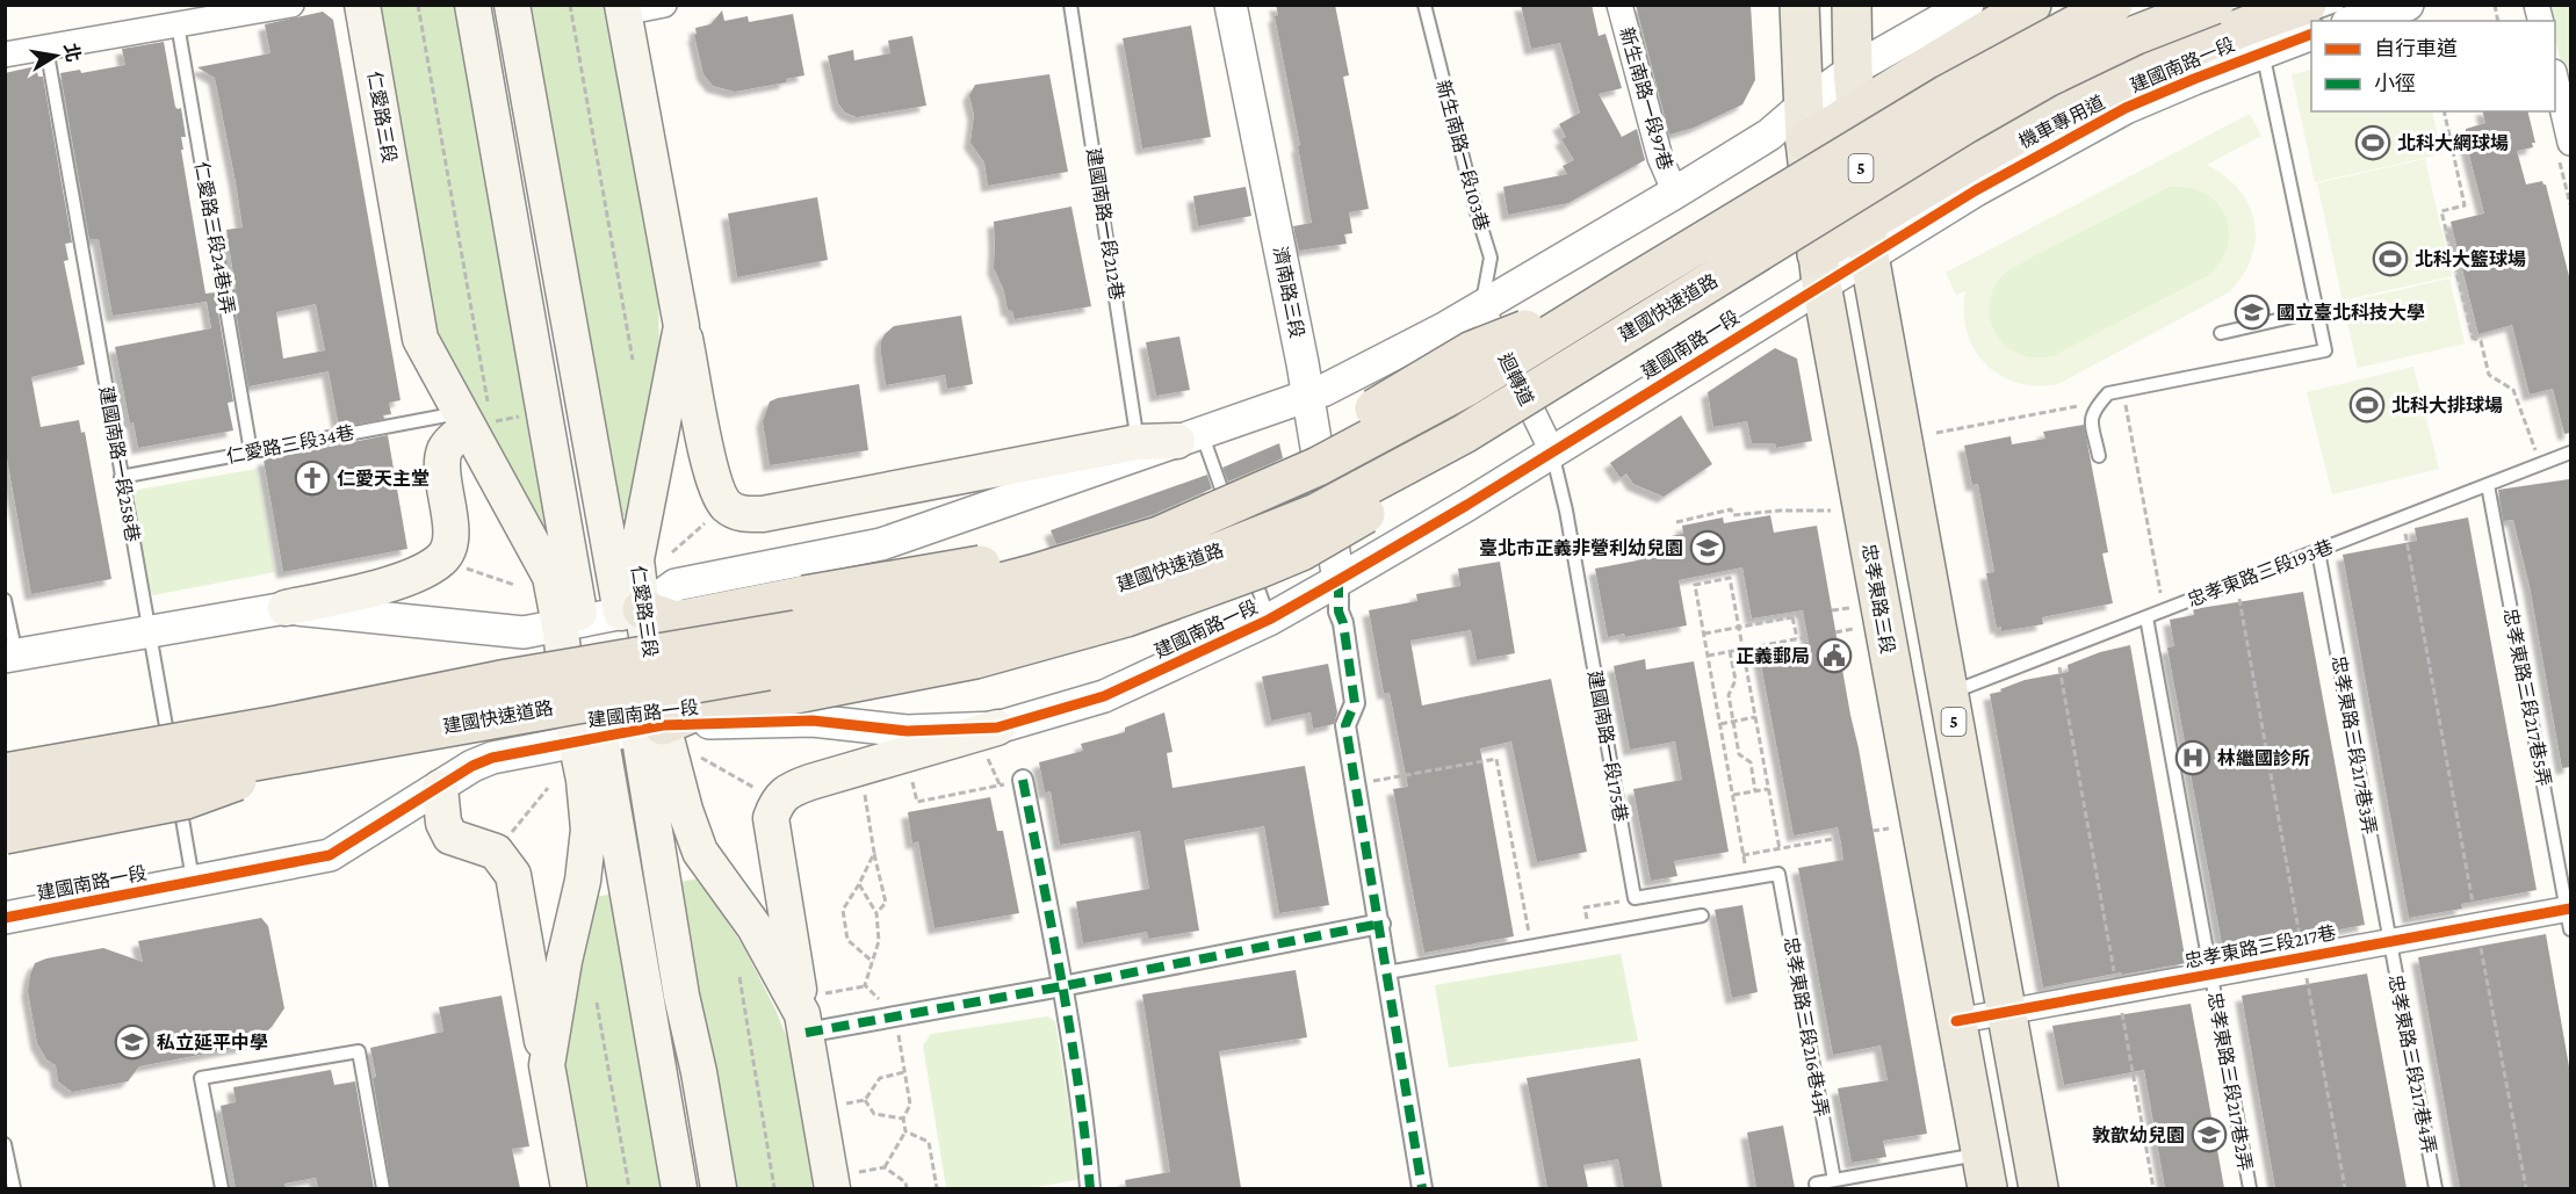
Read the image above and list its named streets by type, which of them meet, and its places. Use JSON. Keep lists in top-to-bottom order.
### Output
{
  "streets": {
    "highway": ["建國快速道路"],
    "main road": ["仁愛路三段", "5", "忠孝東路三段"],
    "street": [
      "建國南路一段",
      "新生南路一段97巷",
      "濟南路三段",
      "迴轉道",
      "忠孝東路三段217巷"
    ],
    "lane": [
      "機車專用道",
      "新生南路一段103巷",
      "建國南路一段212巷",
      "仁愛路三段24巷1弄",
      "仁愛路三段34巷",
      "建國南路一段258巷",
      "忠孝東路三段193巷",
      "忠孝東路三段217巷5弄",
      "忠孝東路三段217巷3弄",
      "建國南路一段175巷",
      "忠孝東路三段216巷4弄",
      "忠孝東路三段217巷4弄",
      "忠孝東路三段217巷2弄"
    ]
  },
  "crossings": [
    ["建國南路一段", "仁愛路三段"],
    ["建國南路一段", "5"],
    ["建國南路一段", "濟南路三段"],
    ["建國南路一段", "迴轉道"],
    ["建國南路一段", "建國南路一段258巷"],
    ["建國南路一段", "忠孝東路三段"],
    ["建國南路一段", "建國南路一段175巷"],
    ["仁愛路三段", "仁愛路三段34巷"],
    ["新生南路一段103巷", "迴轉道"],
    ["5", "忠孝東路三段193巷"],
    ["5", "忠孝東路三段217巷"],
    ["仁愛路三段24巷1弄", "仁愛路三段34巷"],
    ["迴轉道", "建國南路一段175巷"],
    ["仁愛路三段34巷", "建國南路一段258巷"],
    ["忠孝東路三段193巷", "忠孝東路三段217巷5弄"],
    ["忠孝東路三段193巷", "忠孝東路三段217巷3弄"],
    ["忠孝東路三段193巷", "忠孝東路三段217巷2弄"],
    ["忠孝東路三段", "忠孝東路三段217巷"],
    ["忠孝東路三段217巷5弄", "忠孝東路三段217巷"],
    ["忠孝東路三段217巷3弄", "忠孝東路三段217巷"],
    ["忠孝東路三段217巷3弄", "忠孝東路三段217巷4弄"],
    ["忠孝東路三段217巷", "忠孝東路三段217巷4弄"],
    ["忠孝東路三段217巷", "忠孝東路三段217巷2弄"]
  ],
  "places": {
    "sports": ["北科大網球場", "北科大籃球場", "北科大排球場"],
    "school or university": [
      "國立臺北科技大學",
      "臺北市正義非營利幼兒園",
      "私立延平中學",
      "敦歆幼兒園"
    ],
    "church": ["仁愛天主堂"],
    "public building": ["正義郵局"],
    "hospital": ["林繼國診所"]
  },
  "legend": ["自行車道", "小徑"],
  "north": "right"
}
